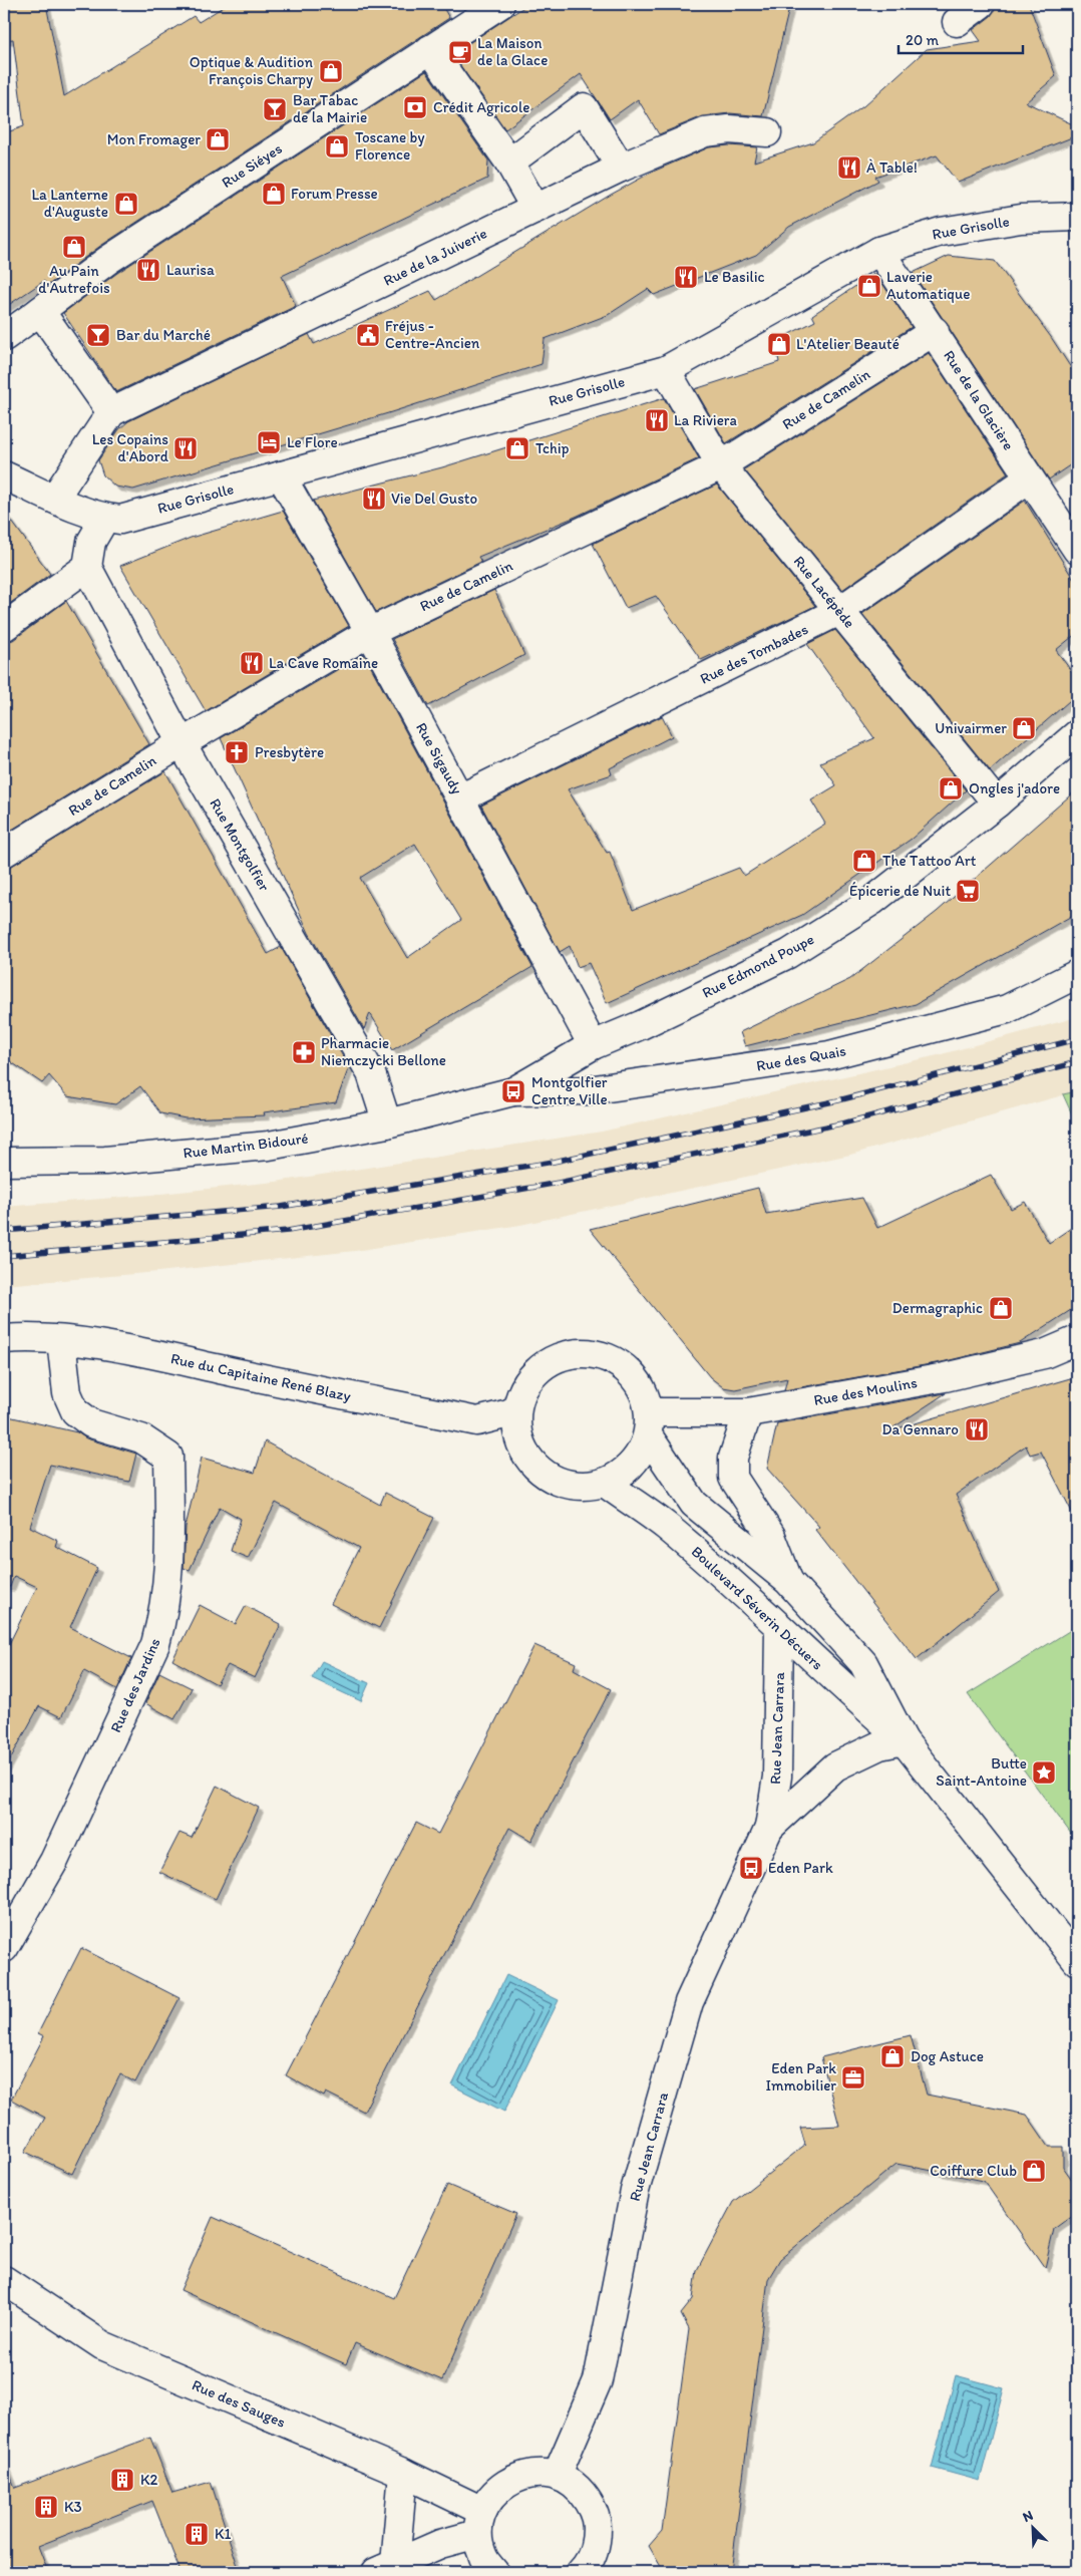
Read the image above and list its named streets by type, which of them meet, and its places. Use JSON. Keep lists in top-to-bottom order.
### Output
{
  "streets": {
    "street": [
      "Rue Siéyes",
      "Rue Grisolle",
      "Rue de la Juiverie",
      "Rue de Camelin",
      "Rue de la Glacière",
      "Rue Lacépède",
      "Rue des Tombades",
      "Rue Sigaudy",
      "Rue Montgolfier",
      "Rue Edmond Poupe",
      "Rue des Quais",
      "Rue Martin Bidouré",
      "Rue du Capitaine René Blazy",
      "Rue des Moulins",
      "Boulevard Séverin Décuers",
      "Rue des Jardins",
      "Rue Jean Carrara",
      "Rue des Sauges"
    ]
  },
  "crossings": [
    ["Rue Grisolle", "Rue de la Glacière"],
    ["Rue Grisolle", "Rue Lacépède"],
    ["Rue Grisolle", "Rue Sigaudy"],
    ["Rue de Camelin", "Rue de la Glacière"],
    ["Rue de Camelin", "Rue Lacépède"],
    ["Rue de Camelin", "Rue Sigaudy"],
    ["Rue de Camelin", "Rue Montgolfier"],
    ["Rue de la Glacière", "Rue des Tombades"],
    ["Rue Lacépède", "Rue des Tombades"],
    ["Rue Lacépède", "Rue Edmond Poupe"],
    ["Rue des Tombades", "Rue Sigaudy"],
    ["Rue Sigaudy", "Rue Edmond Poupe"],
    ["Rue Montgolfier", "Rue Martin Bidouré"],
    ["Rue Edmond Poupe", "Rue des Quais"],
    ["Rue Edmond Poupe", "Rue Martin Bidouré"],
    ["Rue des Quais", "Rue Martin Bidouré"],
    ["Rue du Capitaine René Blazy", "Rue des Moulins"],
    ["Rue du Capitaine René Blazy", "Boulevard Séverin Décuers"],
    ["Rue du Capitaine René Blazy", "Rue des Jardins"],
    ["Rue des Moulins", "Boulevard Séverin Décuers"],
    ["Boulevard Séverin Décuers", "Rue Jean Carrara"]
  ],
  "places": {
    "cafe": ["La Maison de la Glace"],
    "shop": [
      "Optique & Audition François Charpy",
      "Mon Fromager",
      "Toscane by Florence",
      "Forum Presse",
      "La Lanterne d'Auguste",
      "Au Pain d'Autrefois",
      "Laverie Automatique",
      "L'Atelier Beauté",
      "Tchip",
      "Univairmer",
      "Ongles j'adore",
      "The Tattoo Art",
      "Dermagraphic",
      "Dog Astuce",
      "Coiffure Club"
    ],
    "bank": ["Crédit Agricole"],
    "bar": ["Bar Tabac de la Mairie", "Bar du Marché"],
    "restaurant": [
      "À Table!",
      "Laurisa",
      "Le Basilic",
      "La Riviera",
      "Les Copains d'Abord",
      "Vie Del Gusto",
      "La Cave Romaine",
      "Da Gennaro"
    ],
    "public building": ["Fréjus - Centre-Ancien"],
    "hotel": ["Le Flore"],
    "church": ["Presbytère"],
    "supermarket": ["Épicerie de Nuit"],
    "pharmacy": ["Pharmacie Niemczycki Bellone"],
    "bus stop": ["Montgolfier Centre Ville", "Eden Park"],
    "place": ["Butte Saint-Antoine"],
    "office": ["Eden Park Immobilier"],
    "building": ["K2", "K3", "K1"]
  },
  "scale_bar": "20 m",
  "north": "top left"
}
